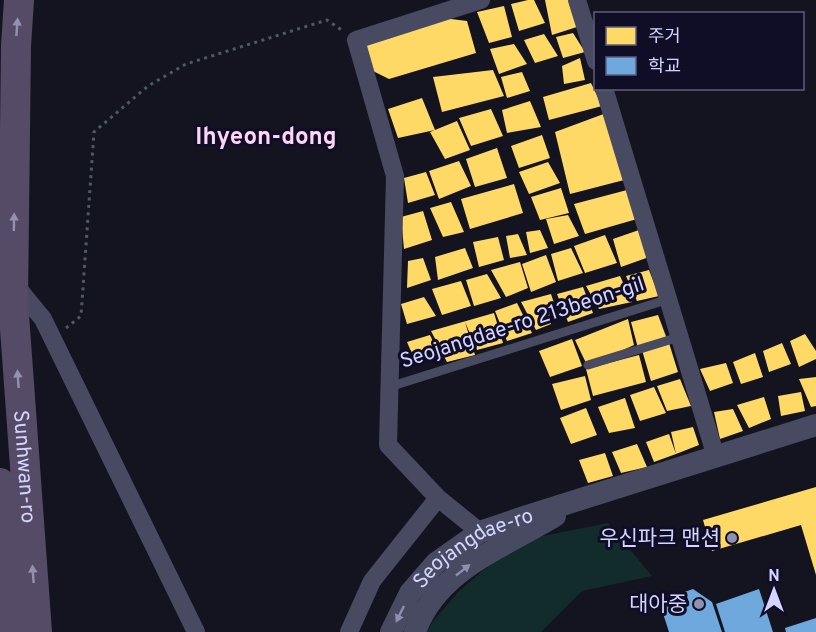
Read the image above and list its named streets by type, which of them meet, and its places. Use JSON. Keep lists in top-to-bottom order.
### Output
{
  "streets": {
    "highway": ["Sunhwan-ro"],
    "street": ["Seojangdae-ro 213beon-gil", "Seojangdae-ro"]
  },
  "crossings": [
    ["Seojangdae-ro 213beon-gil", "Seojangdae-ro"]
  ],
  "one_way": ["Sunhwan-ro"],
  "districts": ["Ihyeon-dong"],
  "places": ["우신파크 맨션", "대아중"],
  "legend": ["주거", "학교"],
  "north": "top"
}
